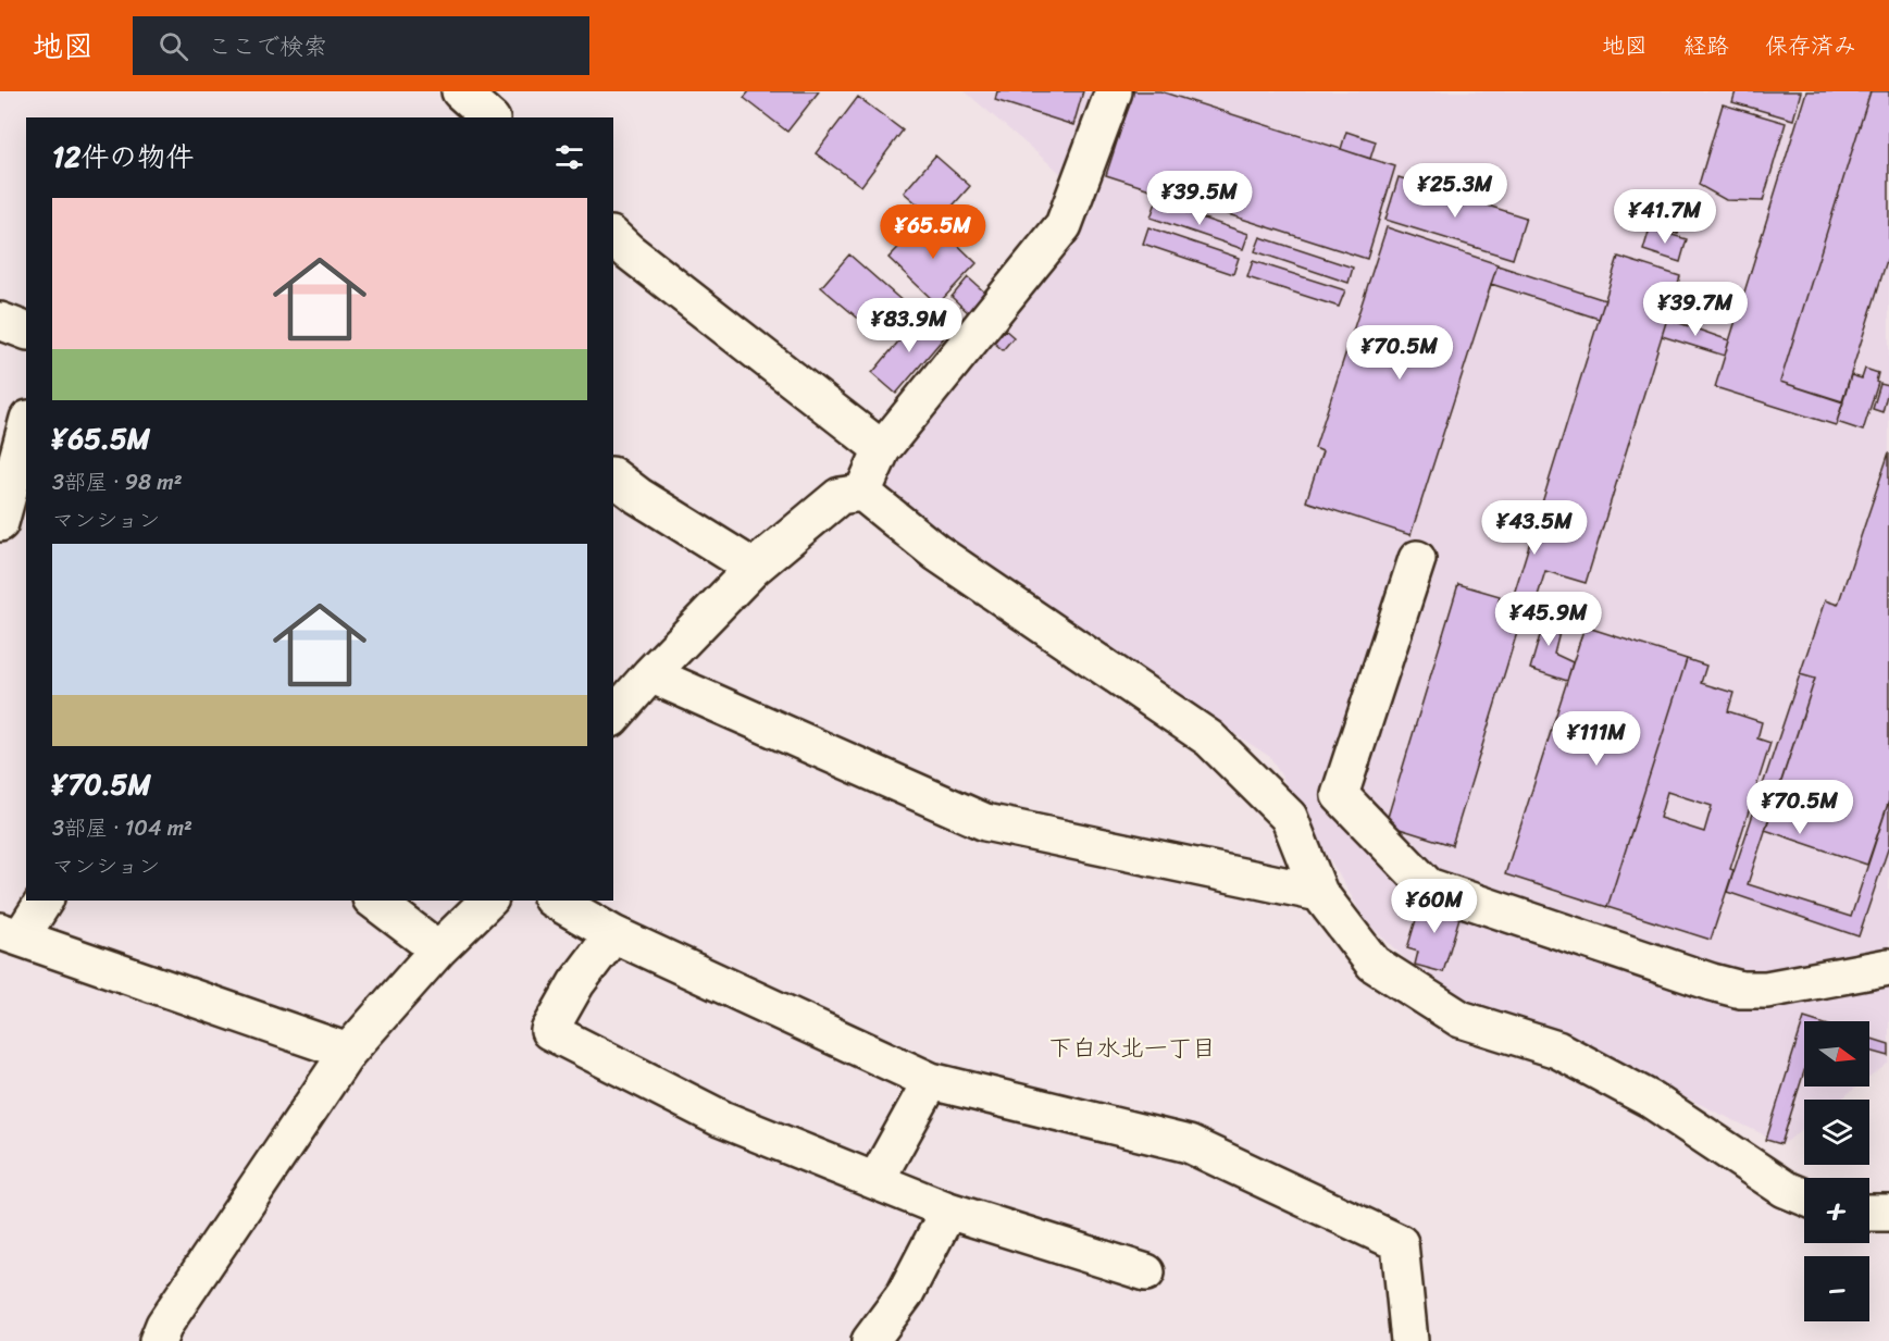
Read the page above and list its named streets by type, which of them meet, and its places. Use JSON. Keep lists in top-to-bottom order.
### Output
{
  "districts": ["下白水北一丁目"],
  "north": "right",
  "page": {
    "header": "地図",
    "search": "ここで検索",
    "nav": ["地図", "経路", "保存済み"],
    "heading": "12件の物件",
    "price": [
      "¥25.3M",
      "¥39.5M",
      "¥41.7M",
      "¥65.5M",
      "¥39.7M",
      "¥83.9M",
      "¥70.5M",
      "¥43.5M",
      "¥45.9M",
      "¥111M",
      "¥70.5M",
      "¥60M"
    ],
    "list": [
      {
        "name": "¥65.5M",
        "note": "3部屋 · 98 m² · マンション"
      },
      {
        "name": "¥70.5M",
        "note": "3部屋 · 104 m² · マンション"
      }
    ],
    "map_buttons": ["+", "−"]
  }
}
